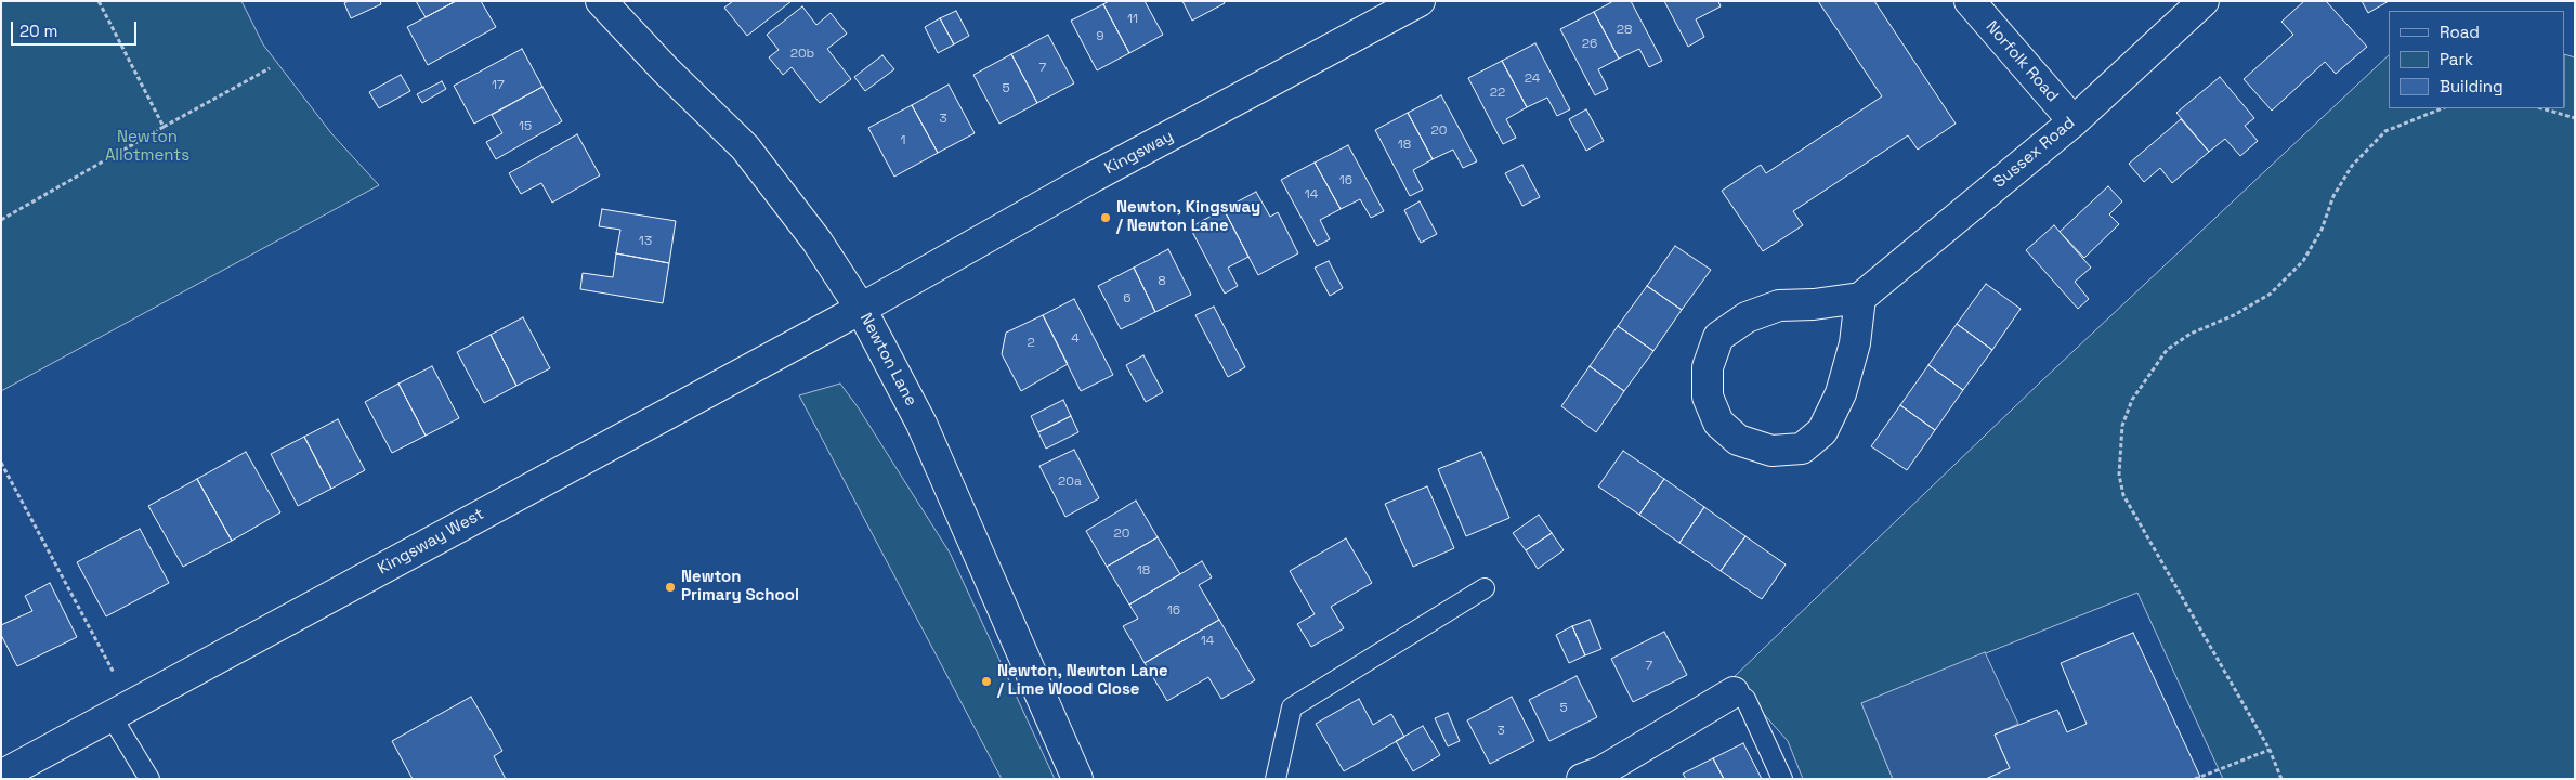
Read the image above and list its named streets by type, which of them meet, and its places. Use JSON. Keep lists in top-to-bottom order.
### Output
{
  "streets": {
    "street": [
      "Norfolk Road",
      "Kingsway",
      "Sussex Road",
      "Newton Lane",
      "Kingsway West"
    ]
  },
  "crossings": [
    ["Norfolk Road", "Sussex Road"],
    ["Kingsway", "Newton Lane"],
    ["Kingsway", "Kingsway West"],
    ["Newton Lane", "Kingsway West"]
  ],
  "parks": ["Newton Allotments"],
  "places": ["Newton, Kingsway / Newton Lane", "Newton Primary School", "Newton, Newton Lane / Lime Wood Close"],
  "house_numbers": [
    "11",
    "28",
    "9",
    "26",
    "20b",
    "7",
    "24",
    "17",
    "5",
    "22",
    "3",
    "15",
    "20",
    "1",
    "18",
    "16",
    "14",
    "13",
    "8",
    "6",
    "4",
    "2",
    "20a",
    "20",
    "18",
    "16",
    "14",
    "7",
    "5",
    "3"
  ],
  "legend": ["Road", "Park", "Building"],
  "scale_bar": "20 m"
}
